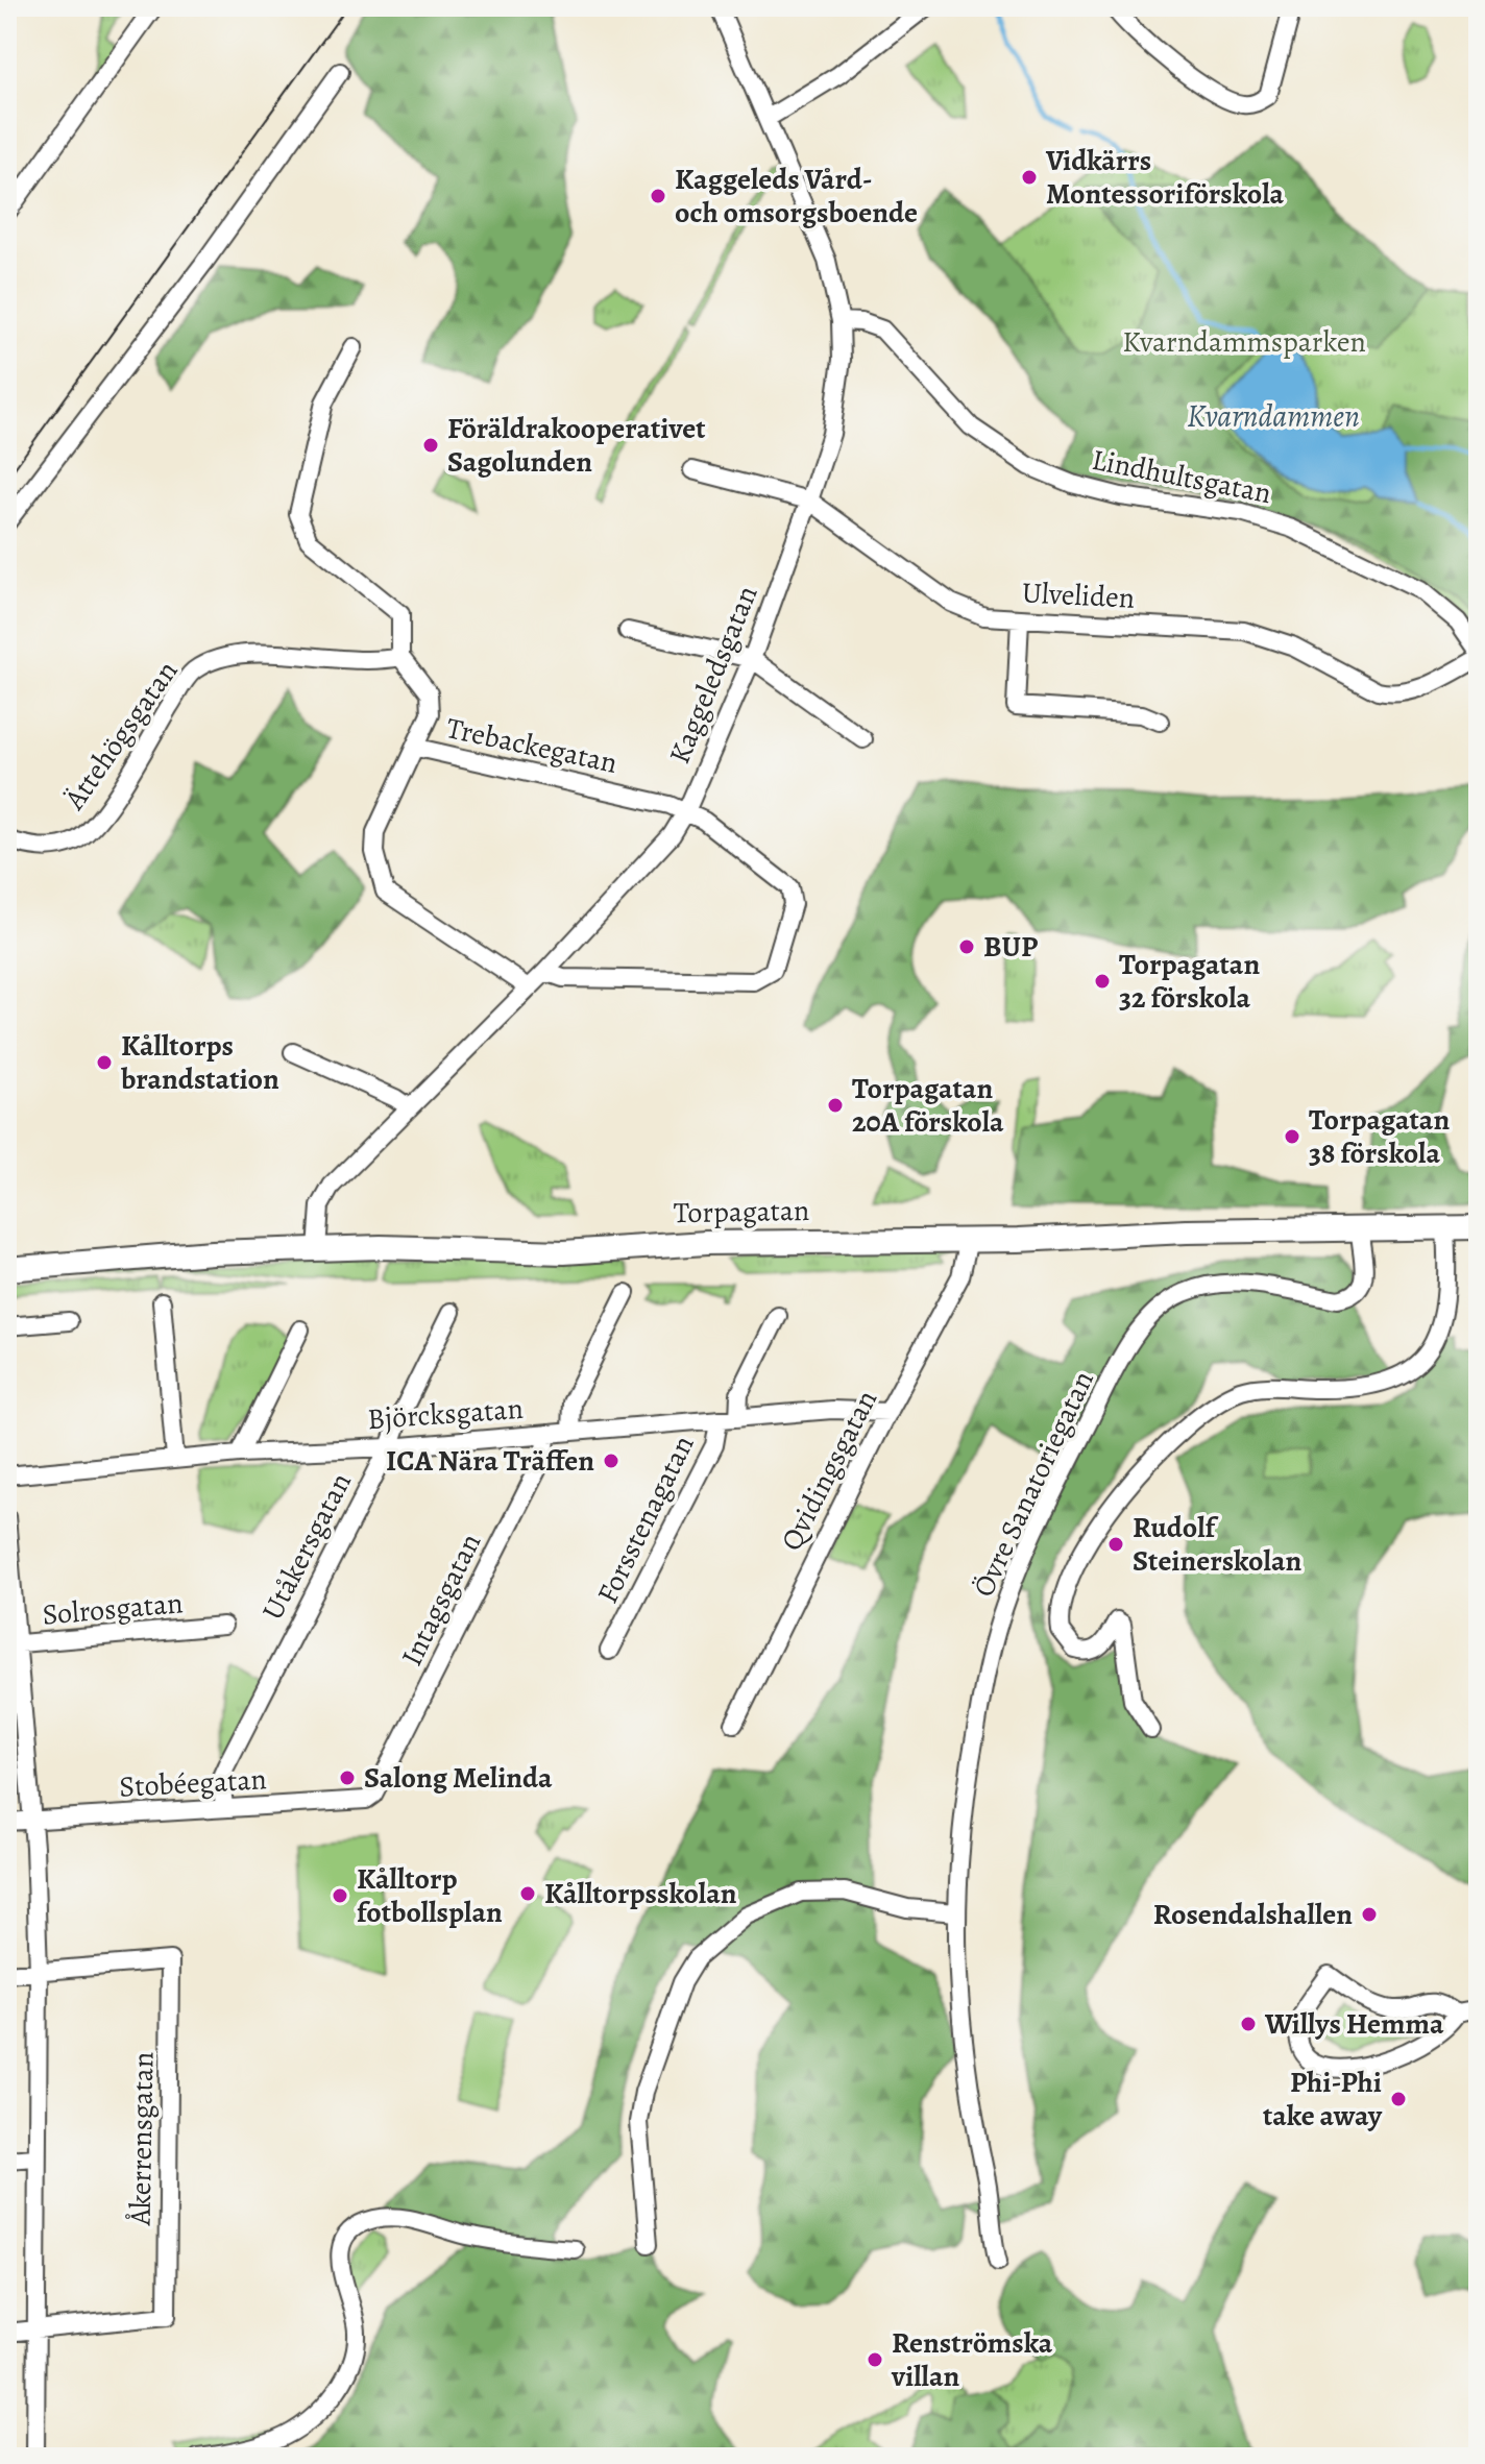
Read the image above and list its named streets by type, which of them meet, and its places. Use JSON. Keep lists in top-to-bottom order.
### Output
{
  "streets": {
    "street": [
      "Lindhultsgatan",
      "Ulveliden",
      "Kaggeledsgatan",
      "Ättehögsgatan",
      "Trebackegatan",
      "Torpagatan",
      "Björcksgatan",
      "Qvidingsgatan",
      "Övre Sanatoriegatan",
      "Forsstenagatan",
      "Utåkersgatan",
      "Intagsgatan",
      "Solrosgatan",
      "Stobéegatan",
      "Åkerrensgatan"
    ]
  },
  "crossings": [
    ["Lindhultsgatan", "Ulveliden"],
    ["Lindhultsgatan", "Kaggeledsgatan"],
    ["Ulveliden", "Kaggeledsgatan"],
    ["Kaggeledsgatan", "Trebackegatan"],
    ["Kaggeledsgatan", "Torpagatan"],
    ["Torpagatan", "Qvidingsgatan"],
    ["Torpagatan", "Övre Sanatoriegatan"],
    ["Björcksgatan", "Qvidingsgatan"],
    ["Björcksgatan", "Forsstenagatan"],
    ["Björcksgatan", "Utåkersgatan"],
    ["Björcksgatan", "Intagsgatan"],
    ["Utåkersgatan", "Stobéegatan"],
    ["Intagsgatan", "Stobéegatan"]
  ],
  "water": ["Kvarndammen"],
  "parks": ["Kvarndammsparken"],
  "places": [
    "Vidkärrs Montessoriförskola",
    "Kaggeleds Vård- och omsorgsboende",
    "Föräldrakooperativet Sagolunden",
    "BUP",
    "Torpagatan 32 förskola",
    "Kålltorps brandstation",
    "Torpagatan 20A förskola",
    "Torpagatan 38 förskola",
    "ICA Nära Träffen",
    "Rudolf Steinerskolan",
    "Salong Melinda",
    "Kålltorpsskolan",
    "Kålltorp fotbollsplan",
    "Rosendalshallen",
    "Willys Hemma",
    "Phi-Phi take away",
    "Renströmska villan"
  ]
}
